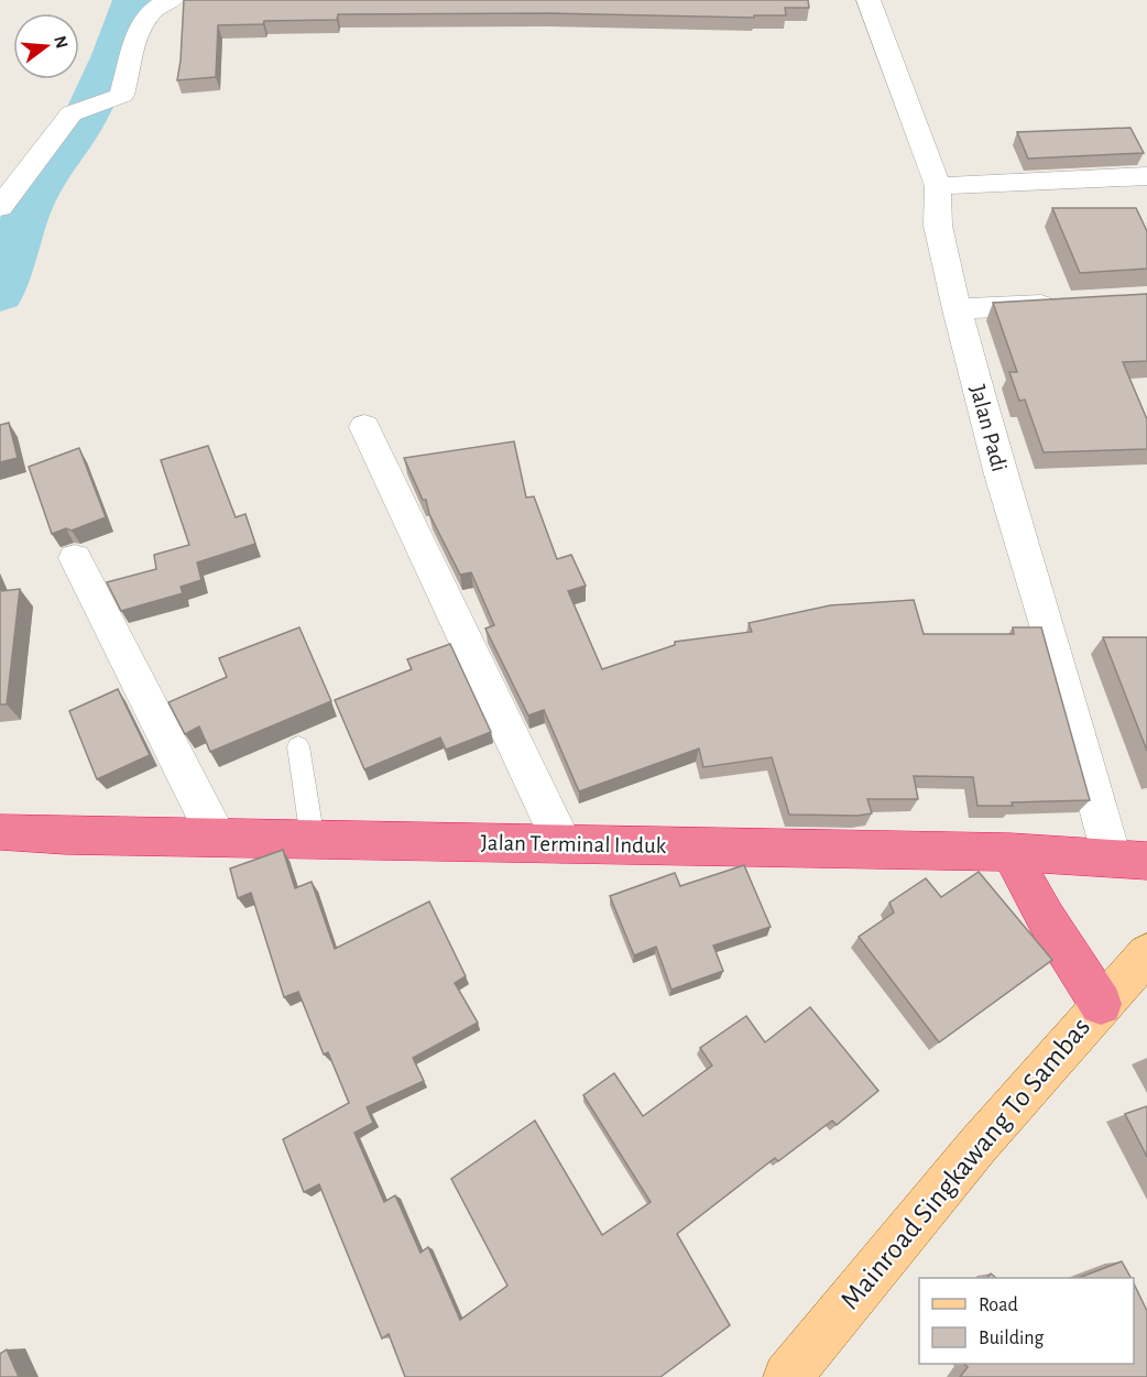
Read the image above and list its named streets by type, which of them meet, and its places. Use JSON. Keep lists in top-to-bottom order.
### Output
{
  "streets": {
    "highway": ["Jalan Terminal Induk"],
    "main road": ["Mainroad Singkawang To Sambas"],
    "street": ["Jalan Padi"]
  },
  "crossings": [
    ["Jalan Padi", "Jalan Terminal Induk"]
  ],
  "legend": ["Road", "Building"],
  "north": "right"
}
